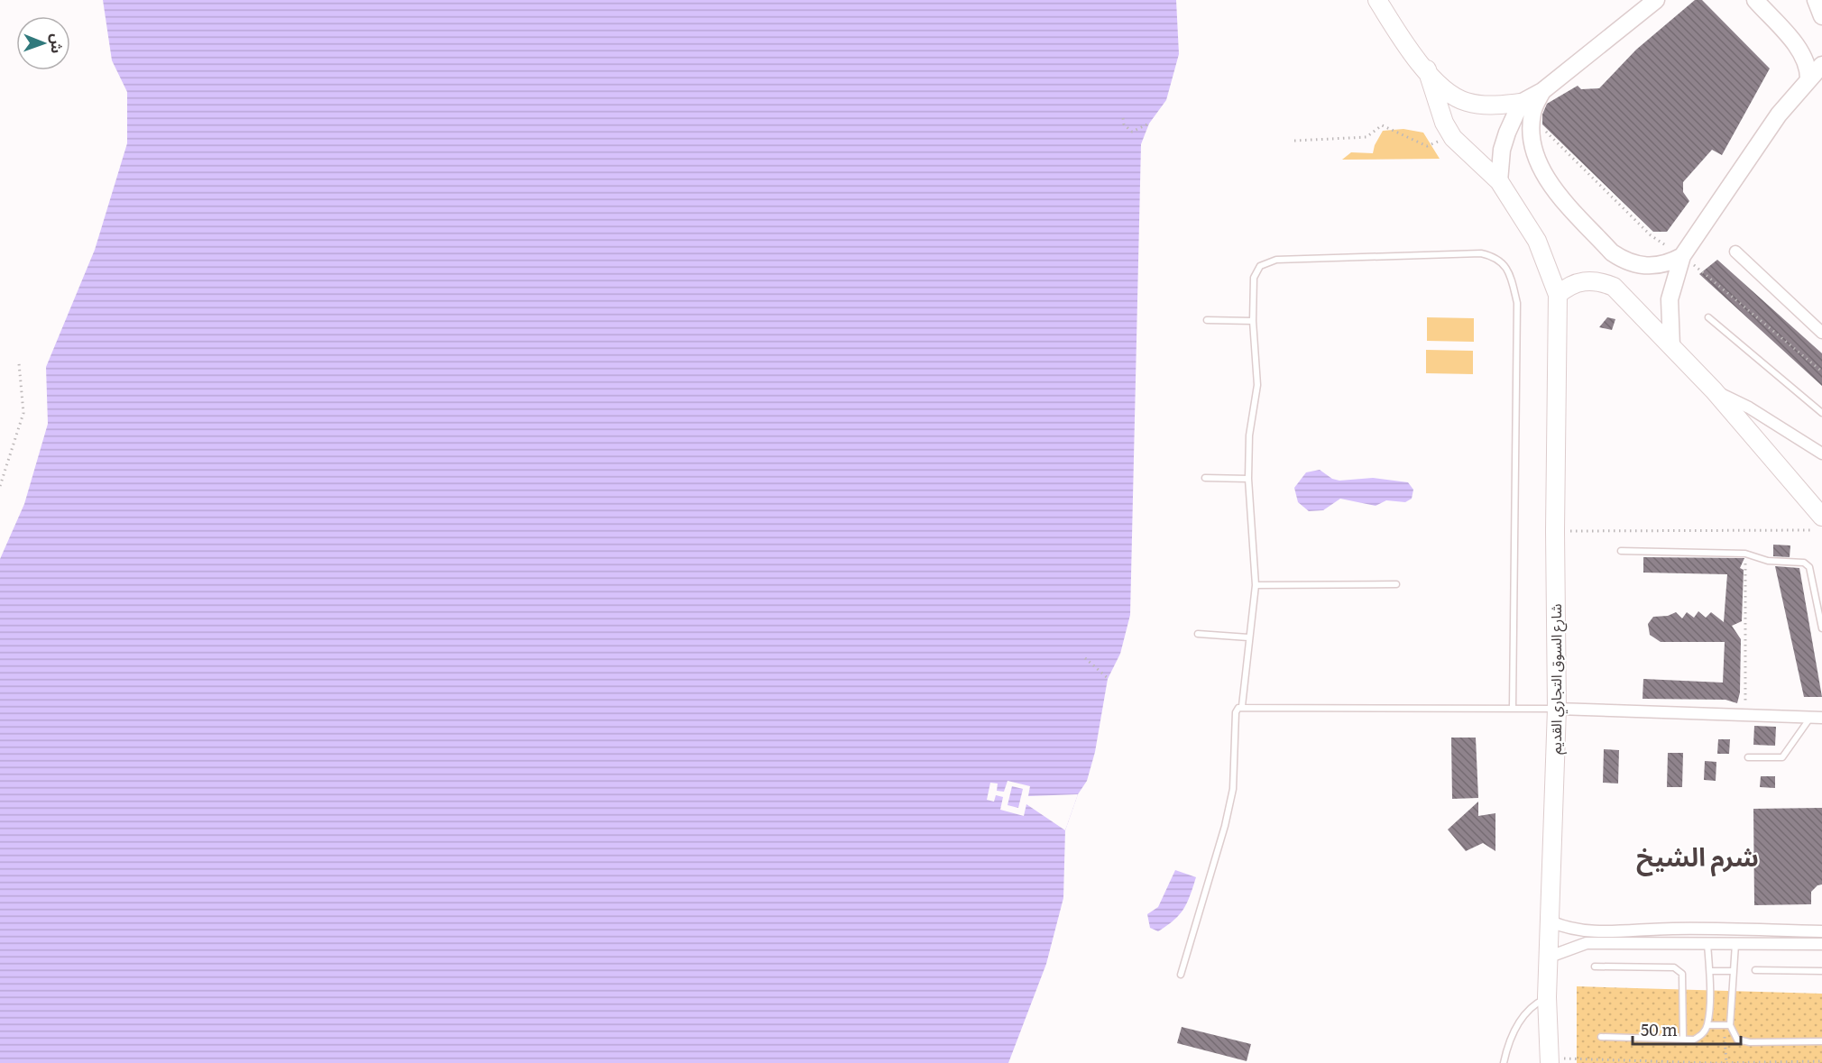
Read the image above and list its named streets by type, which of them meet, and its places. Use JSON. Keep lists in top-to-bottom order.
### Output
{
  "streets": {
    "main road": ["شارع السوق التجاري القديم"]
  },
  "districts": ["شرم الشيخ"],
  "scale_bar": "50 m",
  "north": "right"
}
